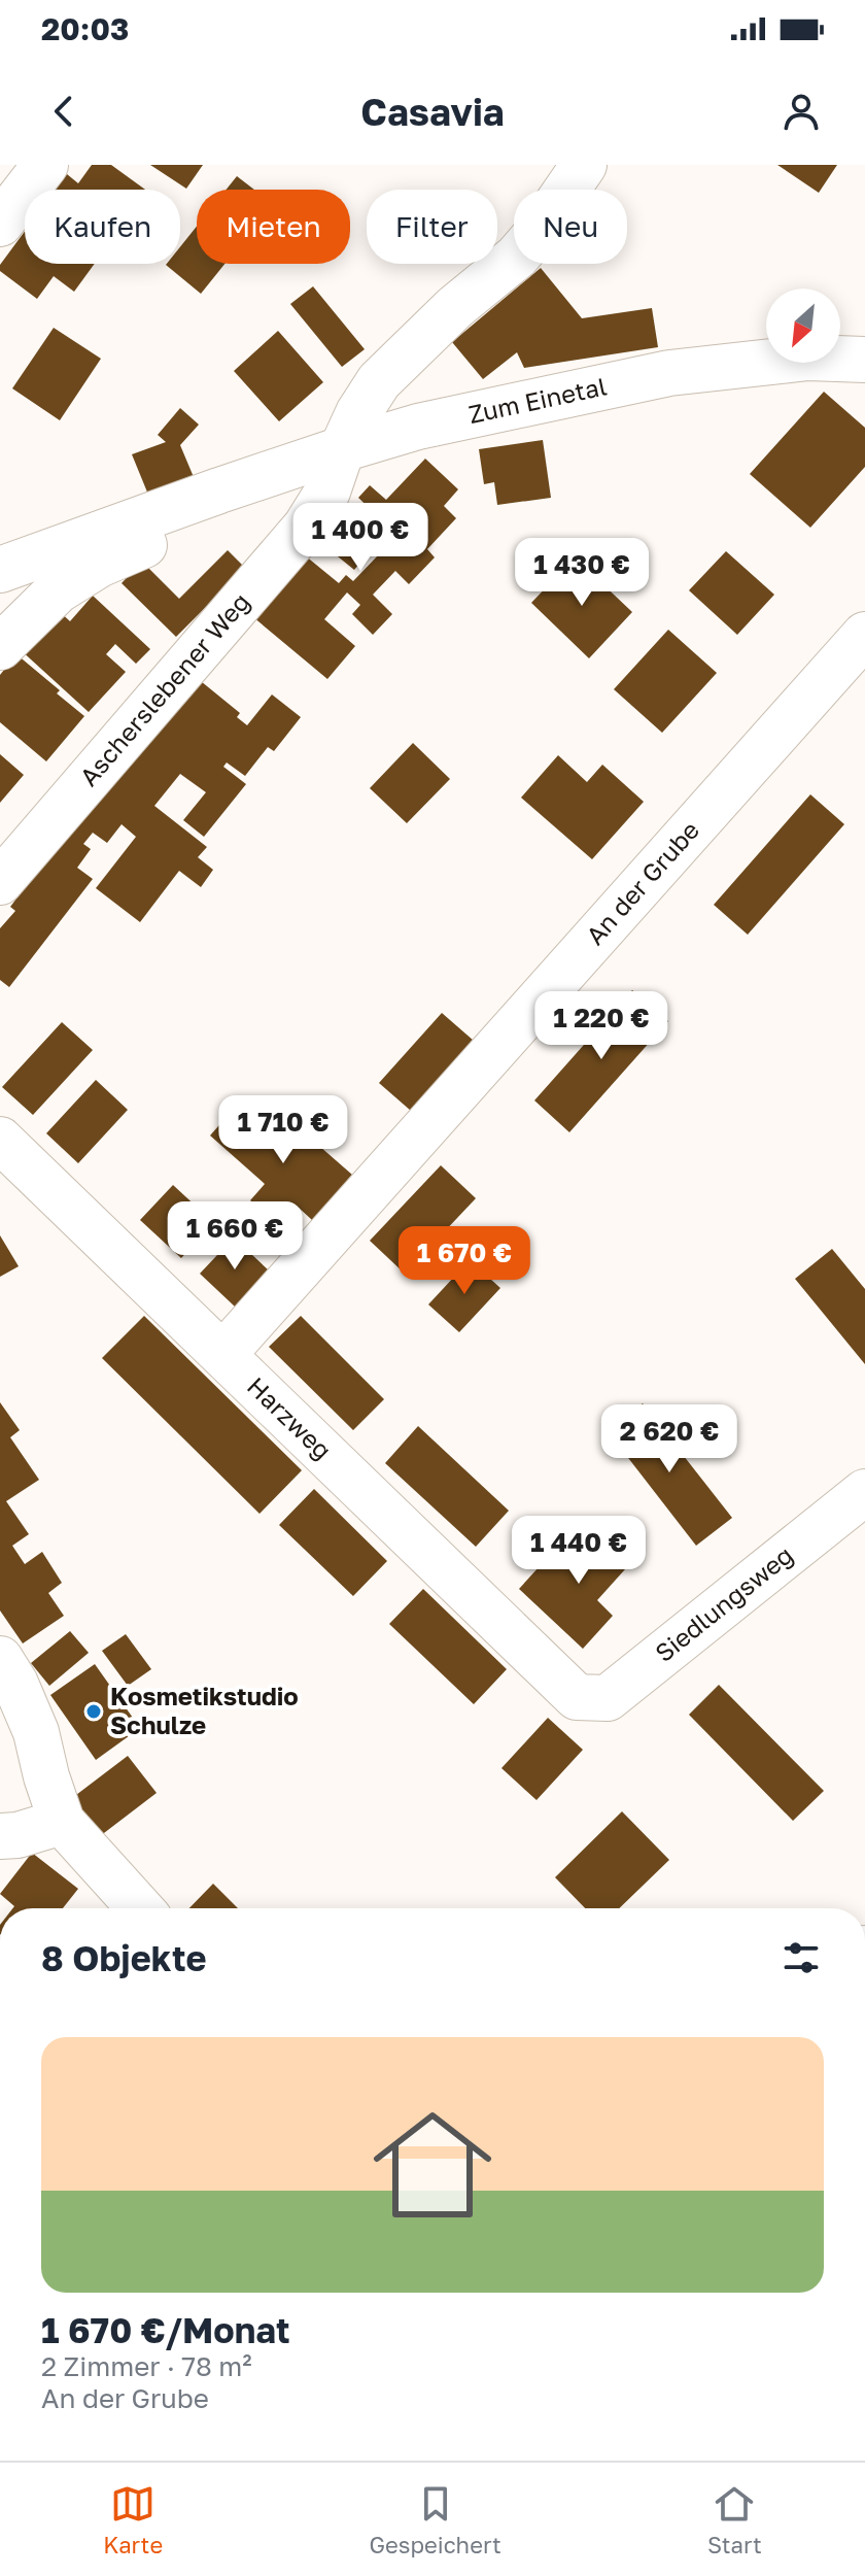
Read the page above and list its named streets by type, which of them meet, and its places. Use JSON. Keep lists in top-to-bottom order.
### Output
{
  "streets": {
    "street": [
      "Zum Einetal",
      "Ascherslebener Weg",
      "An der Grube",
      "Harzweg",
      "Siedlungsweg"
    ]
  },
  "crossings": [
    ["Zum Einetal", "Ascherslebener Weg"],
    ["An der Grube", "Harzweg"],
    ["Harzweg", "Siedlungsweg"]
  ],
  "places": ["Kosmetikstudio Schulze"],
  "north": "bottom left",
  "page": {
    "status": "20:03",
    "header": "Casavia",
    "chip": [
      "Kaufen",
      "Mieten",
      "Filter",
      "Neu"
    ],
    "price": [
      "1 400 €",
      "1 430 €",
      "1 220 €",
      "1 710 €",
      "1 660 €",
      "1 670 €",
      "2 620 €",
      "1 440 €"
    ],
    "heading": "8 Objekte",
    "list": [
      {
        "name": "1 670 €/Monat",
        "note": "2 Zimmer · 78 m² · An der Grube"
      }
    ],
    "tabs": ["Karte", "Gespeichert", "Start"]
  }
}
